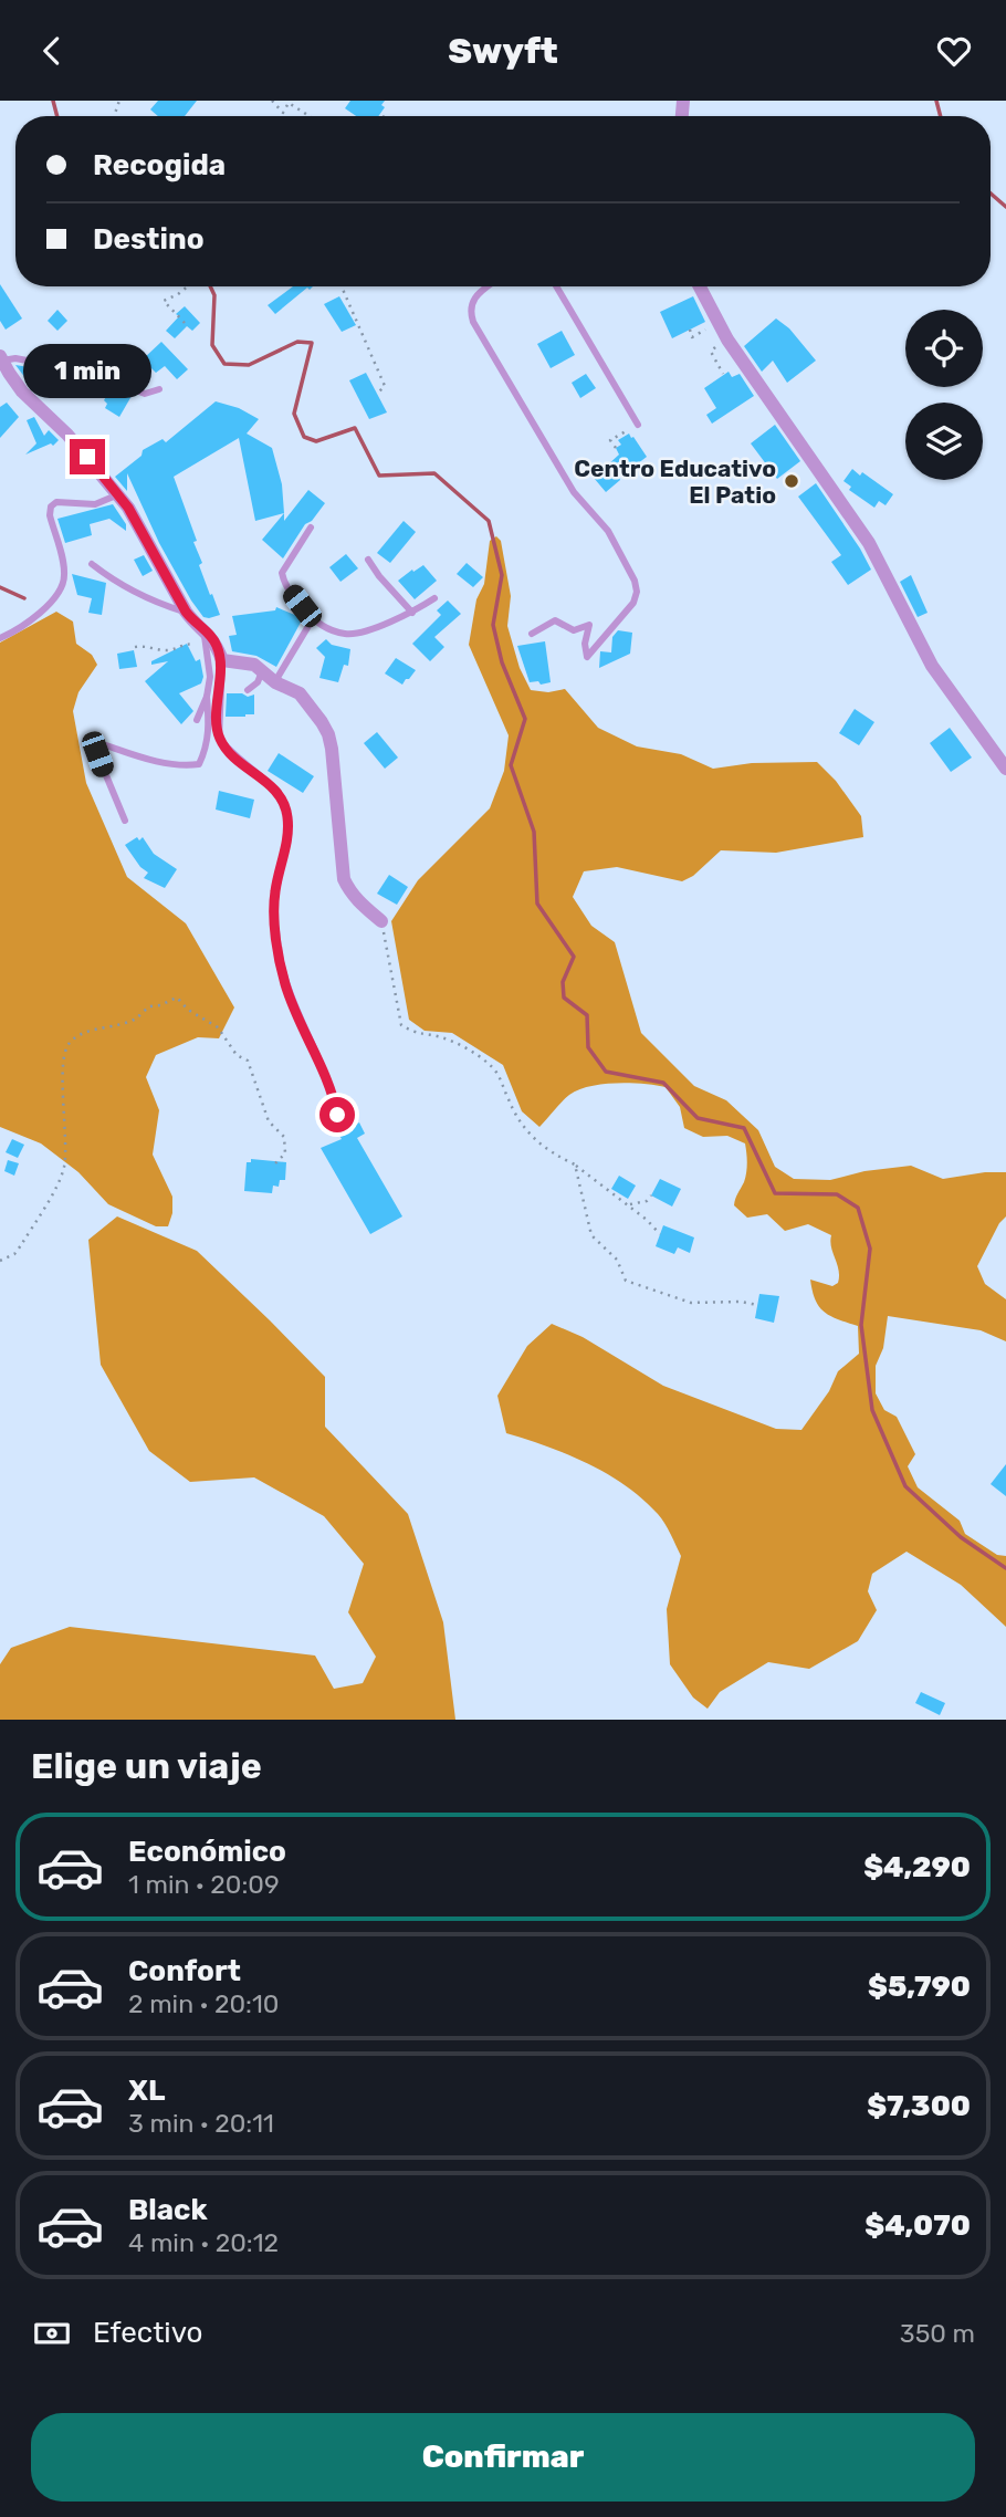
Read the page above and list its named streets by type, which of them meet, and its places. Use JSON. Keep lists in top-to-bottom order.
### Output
{
  "places": ["Centro Educativo El Patio"],
  "page": {
    "header": "Swyft",
    "banner": ["Recogida", "Destino"],
    "bubble": "1 min",
    "heading": "Elige un viaje",
    "list": [
      {
        "name": "Económico",
        "note": "1 min · 20:09",
        "value": "$4,290"
      },
      {
        "name": "Confort",
        "note": "2 min · 20:10",
        "value": "$5,790"
      },
      {
        "name": "XL",
        "note": "3 min · 20:11",
        "value": "$7,300"
      },
      {
        "name": "Black",
        "note": "4 min · 20:12",
        "value": "$4,070"
      }
    ],
    "pay": ["Efectivo", "350 m"],
    "buttons": "Confirmar"
  }
}
